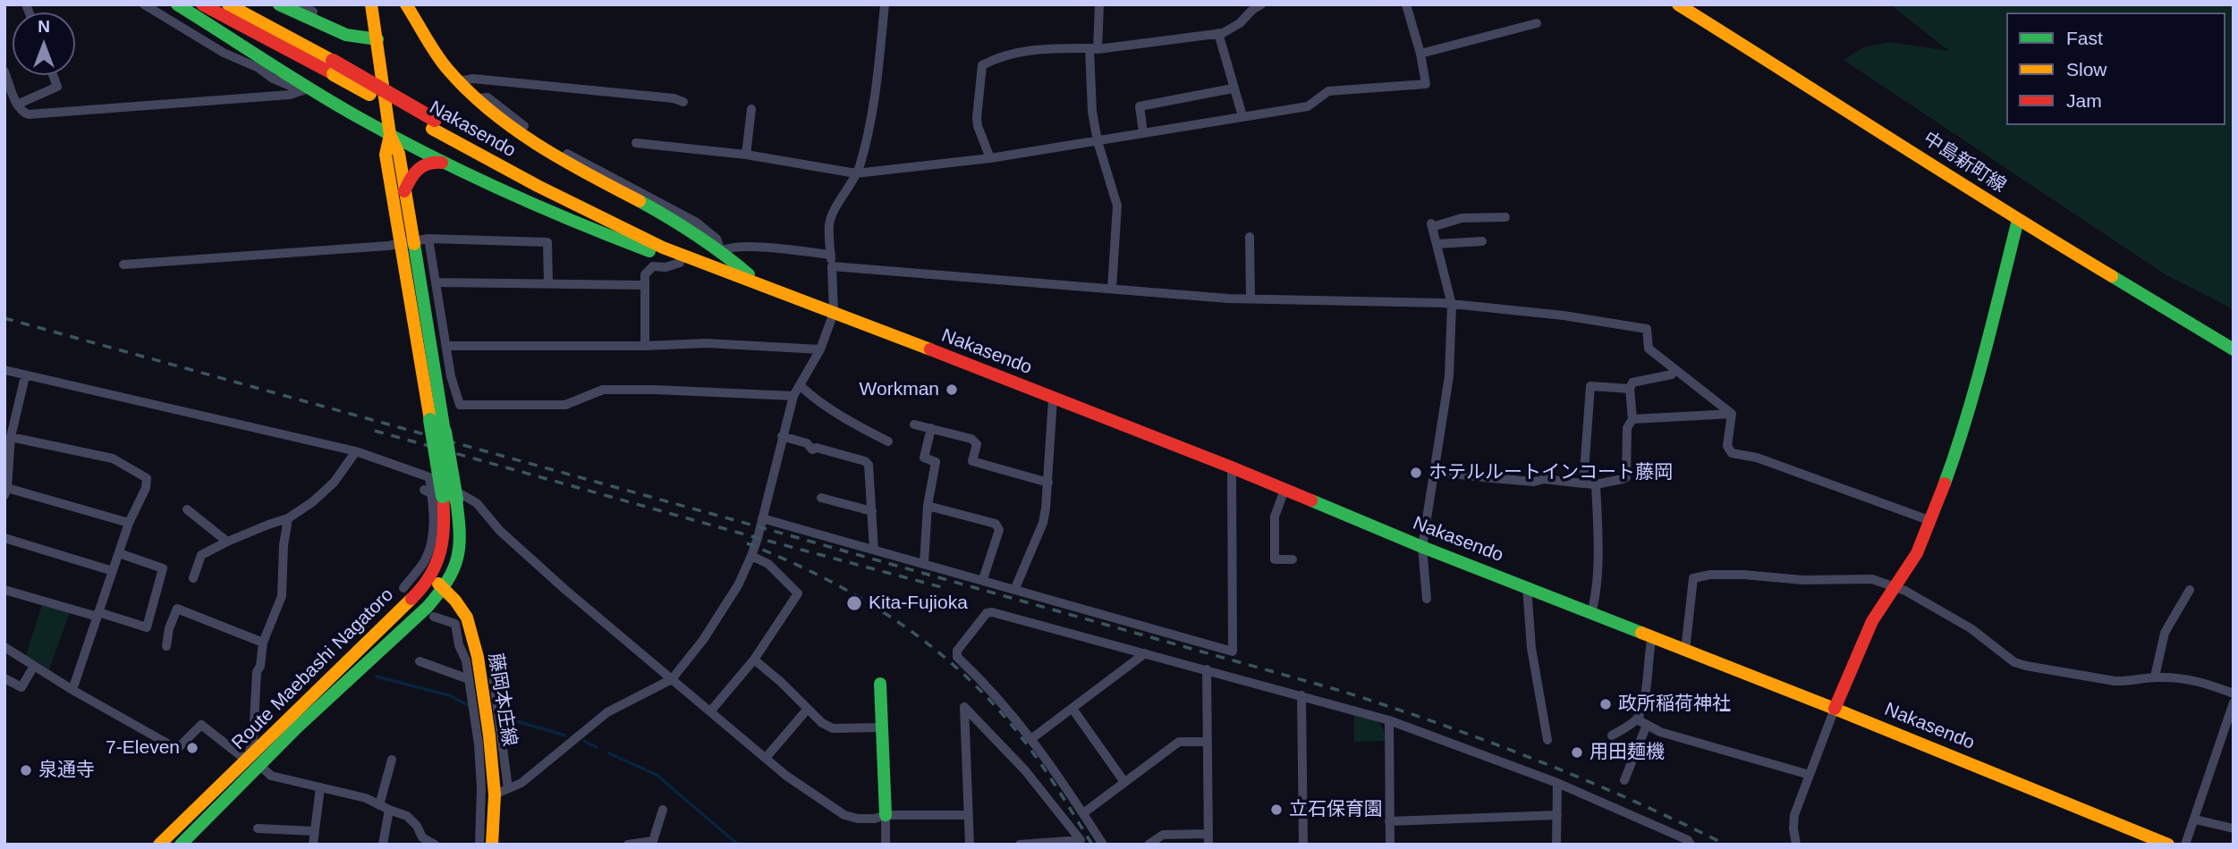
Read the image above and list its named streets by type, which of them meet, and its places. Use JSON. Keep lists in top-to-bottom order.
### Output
{
  "streets": {
    "main road": [
      "Nakasendo",
      "中島新町線",
      "Route Maebashi Nagatoro",
      "藤岡本庄線"
    ]
  },
  "crossings": [
    ["Route Maebashi Nagatoro", "藤岡本庄線"]
  ],
  "places": [
    "Workman",
    "ホテルルートインコート藤岡",
    "Kita-Fujioka",
    "政所稲荷神社",
    "7-Eleven",
    "用田麺機",
    "泉通寺",
    "立石保育園"
  ],
  "legend": ["Fast", "Slow", "Jam"],
  "north": "top"
}
